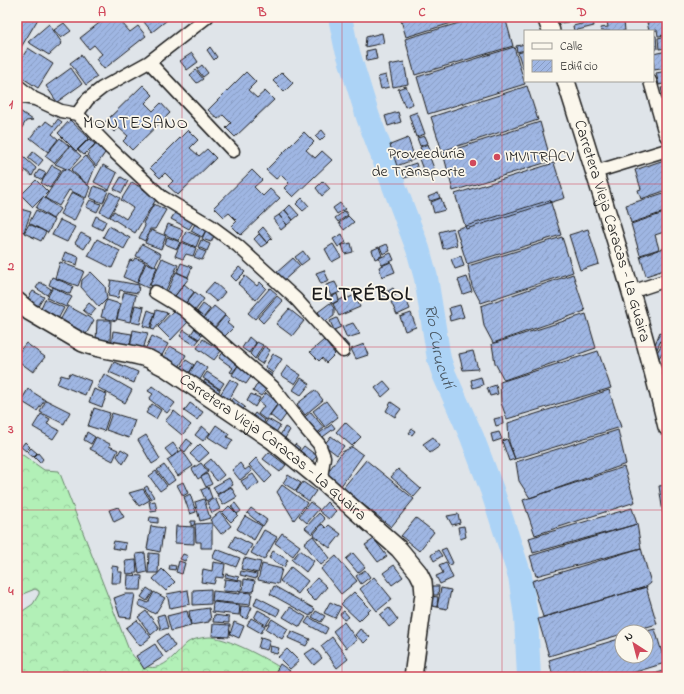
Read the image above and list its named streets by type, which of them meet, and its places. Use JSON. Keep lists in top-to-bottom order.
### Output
{
  "streets": {
    "main road": ["Carretera Vieja Caracas - La Guaira"]
  },
  "districts": ["MONTESANO", "EL TRÉBOL"],
  "water": ["Río Curucutí"],
  "places": ["IMVITRACV", "Proveeduría de Transporte"],
  "legend": ["Calle", "Edificio"],
  "north": "top left",
  "grid": {
    "columns": [
      "A",
      "B",
      "C",
      "D"
    ],
    "rows": [
      "1",
      "2",
      "3",
      "4"
    ]
  }
}
